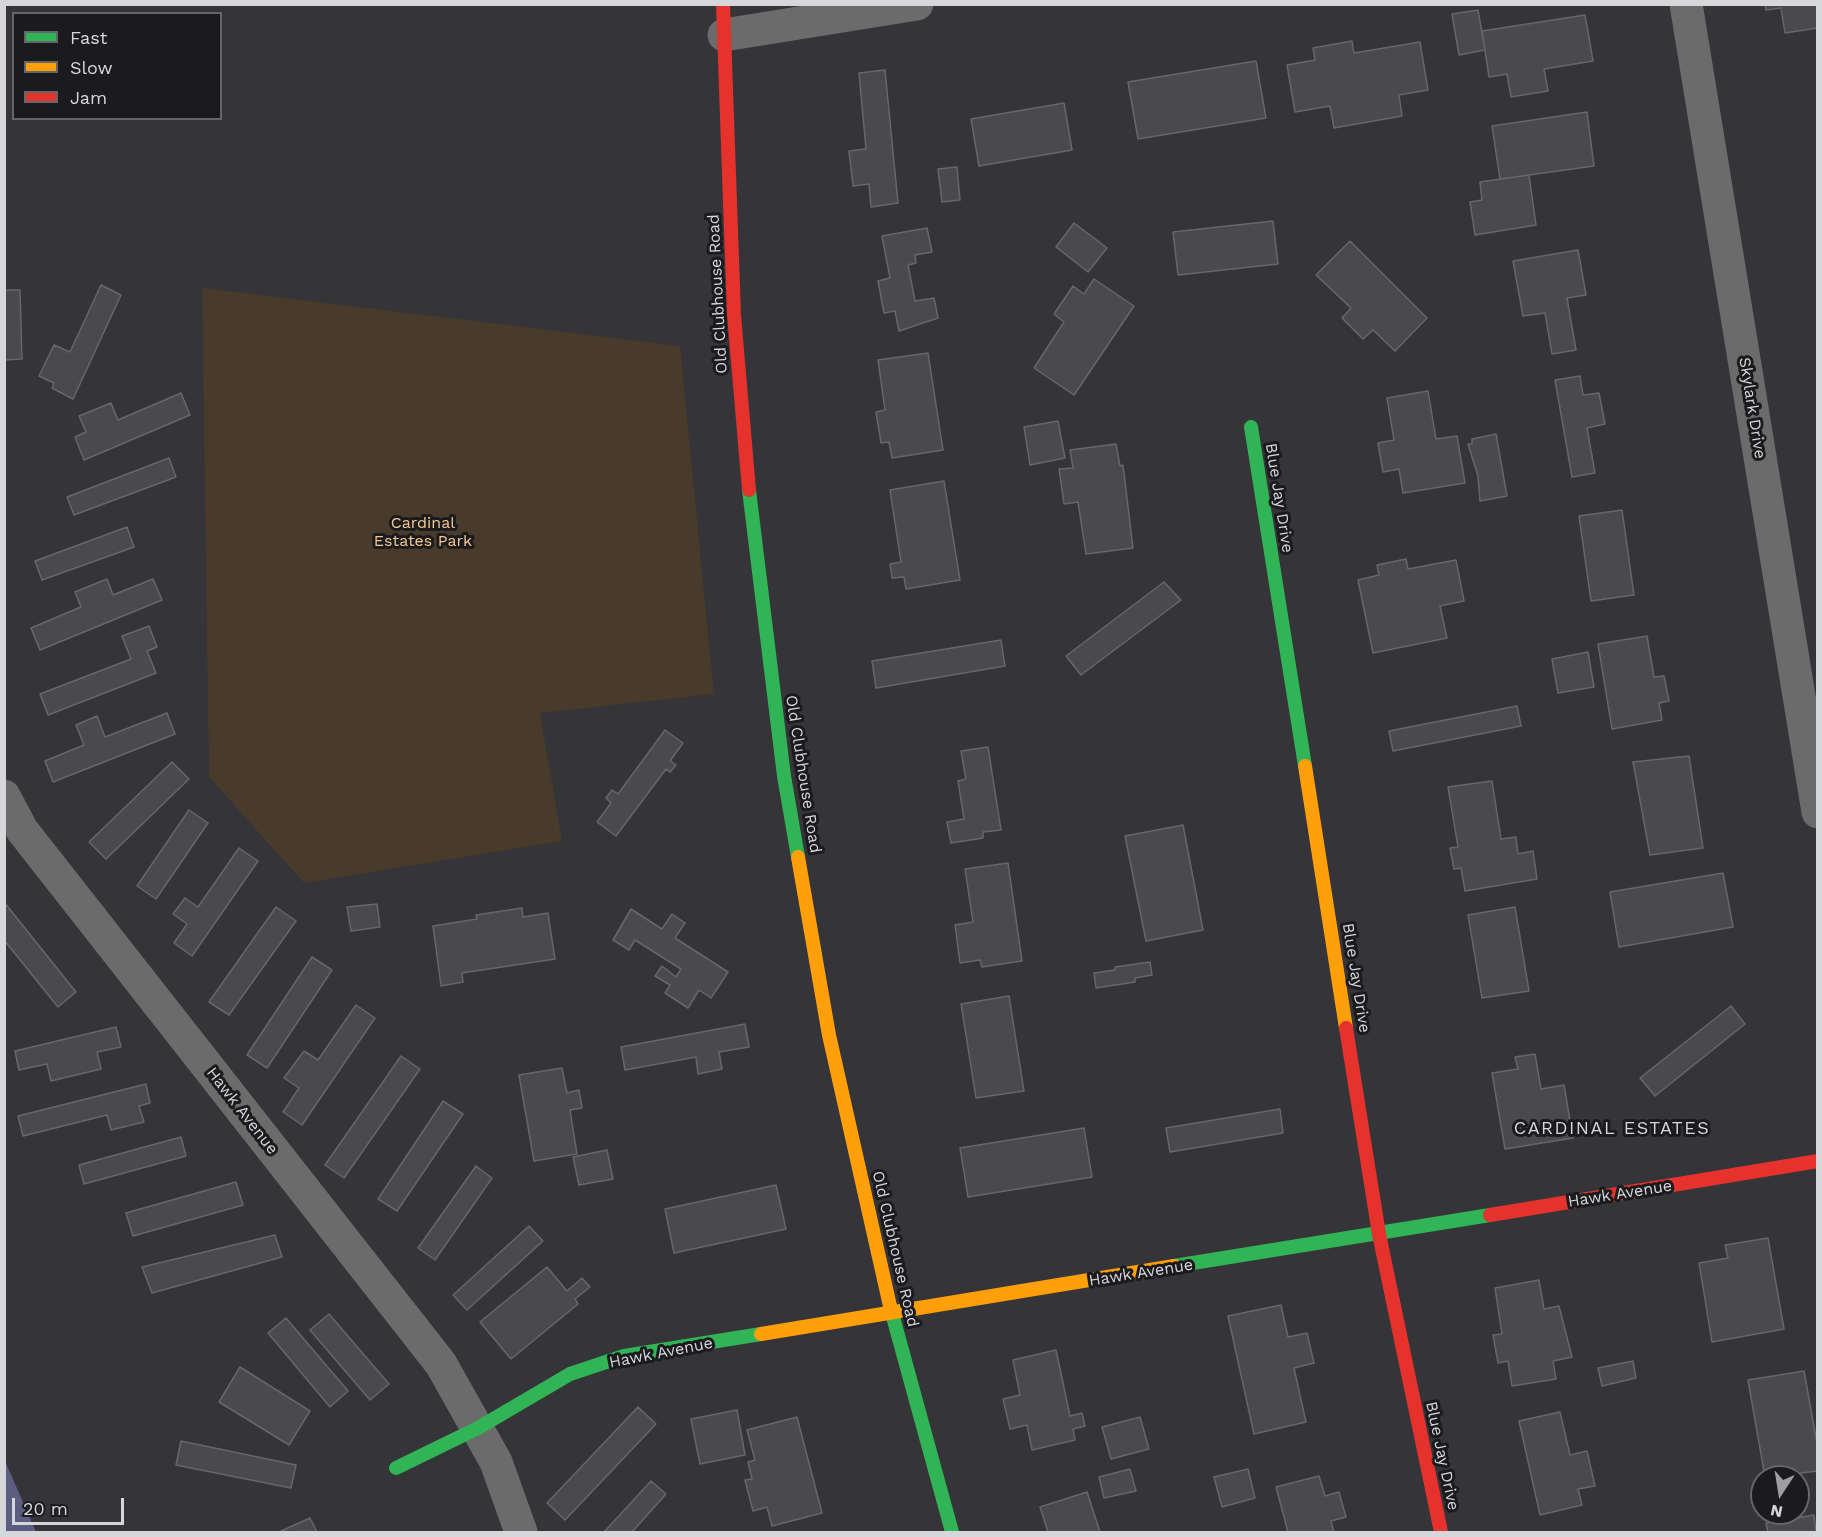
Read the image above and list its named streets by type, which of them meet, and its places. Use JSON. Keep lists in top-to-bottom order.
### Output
{
  "streets": {
    "street": [
      "Old Clubhouse Road",
      "Skylark Drive",
      "Blue Jay Drive",
      "Hawk Avenue"
    ]
  },
  "crossings": [
    ["Old Clubhouse Road", "Hawk Avenue"],
    ["Blue Jay Drive", "Hawk Avenue"]
  ],
  "districts": ["CARDINAL ESTATES"],
  "parks": ["Cardinal Estates Park"],
  "legend": ["Fast", "Slow", "Jam"],
  "scale_bar": "20 m",
  "north": "bottom"
}
